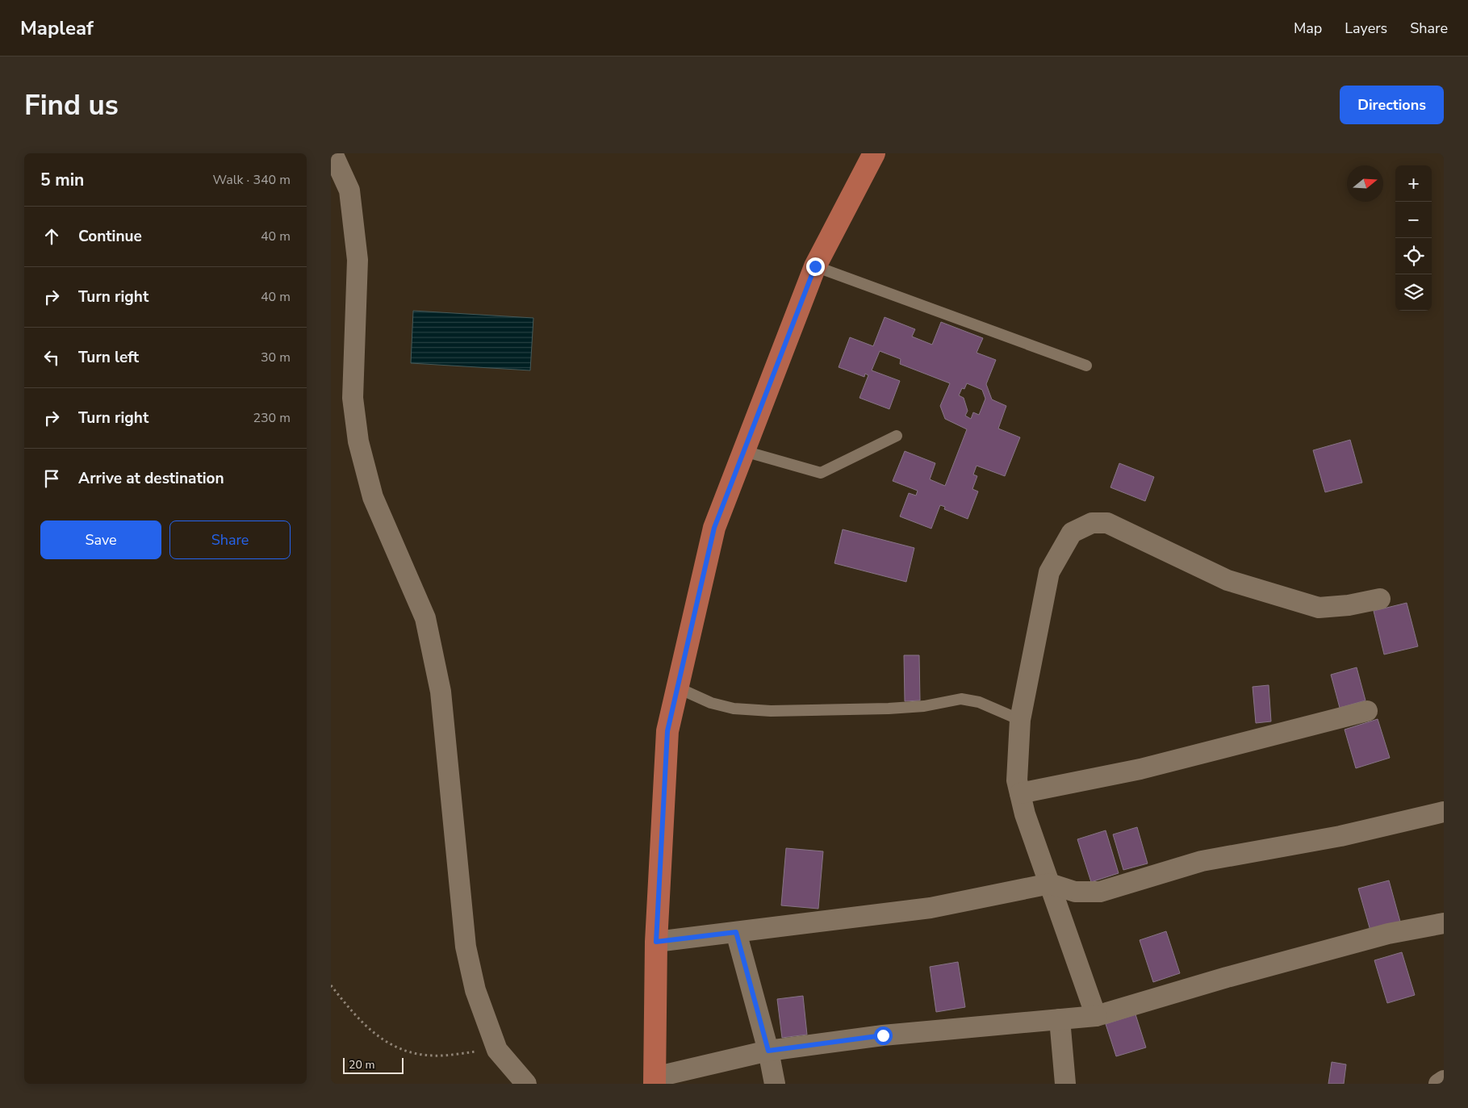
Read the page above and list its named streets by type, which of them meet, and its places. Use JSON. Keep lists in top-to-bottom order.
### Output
{
  "scale_bar": "20 m",
  "north": "right",
  "page": {
    "header": "Mapleaf",
    "nav": ["Map", "Layers", "Share"],
    "buttons": [
      "Directions",
      ["Save", "Share"]
    ],
    "title": "Find us",
    "heading": ["5 min", "Walk · 340 m"],
    "map_buttons": ["+", "−"],
    "list": [
      ["Continue", "40 m"],
      ["Turn right", "40 m"],
      ["Turn left", "30 m"],
      ["Turn right", "230 m"],
      "Arrive at destination"
    ],
    "scale": "20 m"
  }
}
